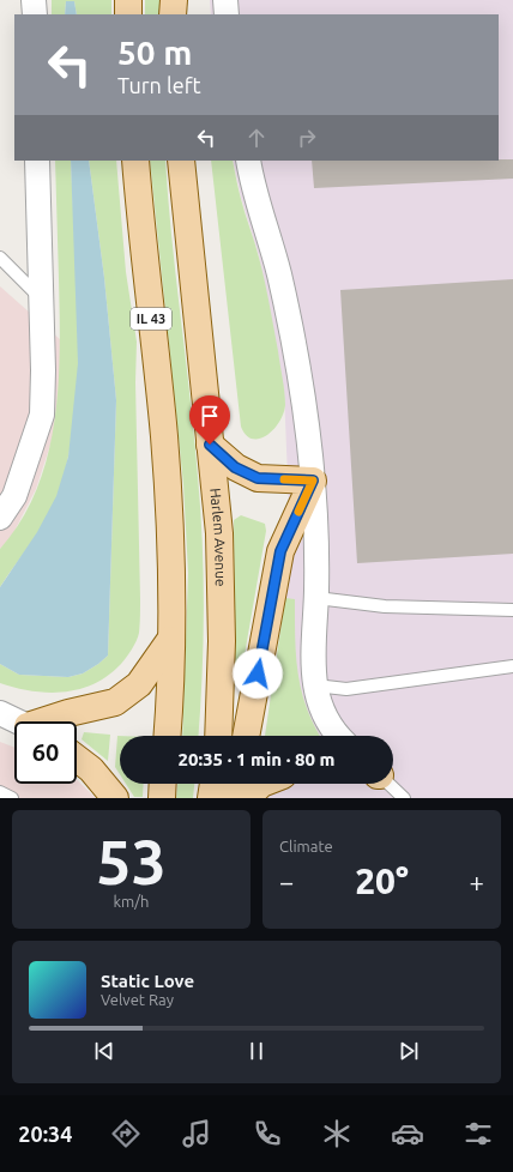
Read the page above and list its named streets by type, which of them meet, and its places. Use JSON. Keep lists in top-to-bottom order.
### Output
{
  "streets": {
    "main road": ["IL 43", "Harlem Avenue"]
  },
  "page": {
    "turn": ["50 m", "Turn left"],
    "limit": "60",
    "trip": "20:35 · 1 min · 80 m",
    "tile": [
      ["53", "km/h"],
      "Climate"
    ],
    "heat": ["−", "20°", "+"],
    "song": ["Static Love", "Velvet Ray"],
    "tabs": "20:34"
  }
}
